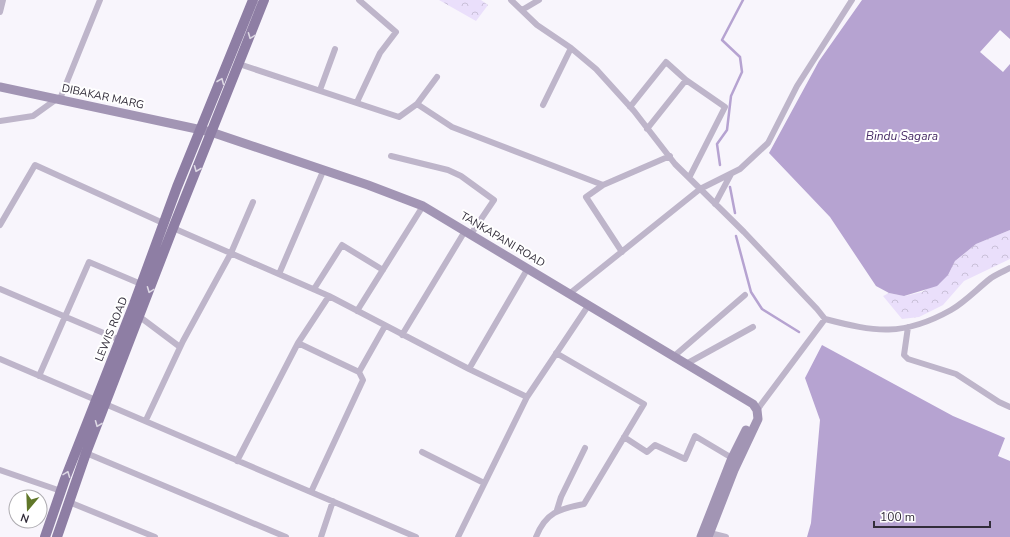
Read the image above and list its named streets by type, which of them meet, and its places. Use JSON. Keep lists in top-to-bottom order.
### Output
{
  "streets": {
    "main road": ["DIBAKAR MARG", "TANKAPANI ROAD", "LEWIS ROAD"]
  },
  "crossings": [
    ["DIBAKAR MARG", "TANKAPANI ROAD"],
    ["DIBAKAR MARG", "LEWIS ROAD"],
    ["TANKAPANI ROAD", "LEWIS ROAD"]
  ],
  "water": ["Bindu Sagara"],
  "scale_bar": "100 m",
  "north": "bottom"
}
